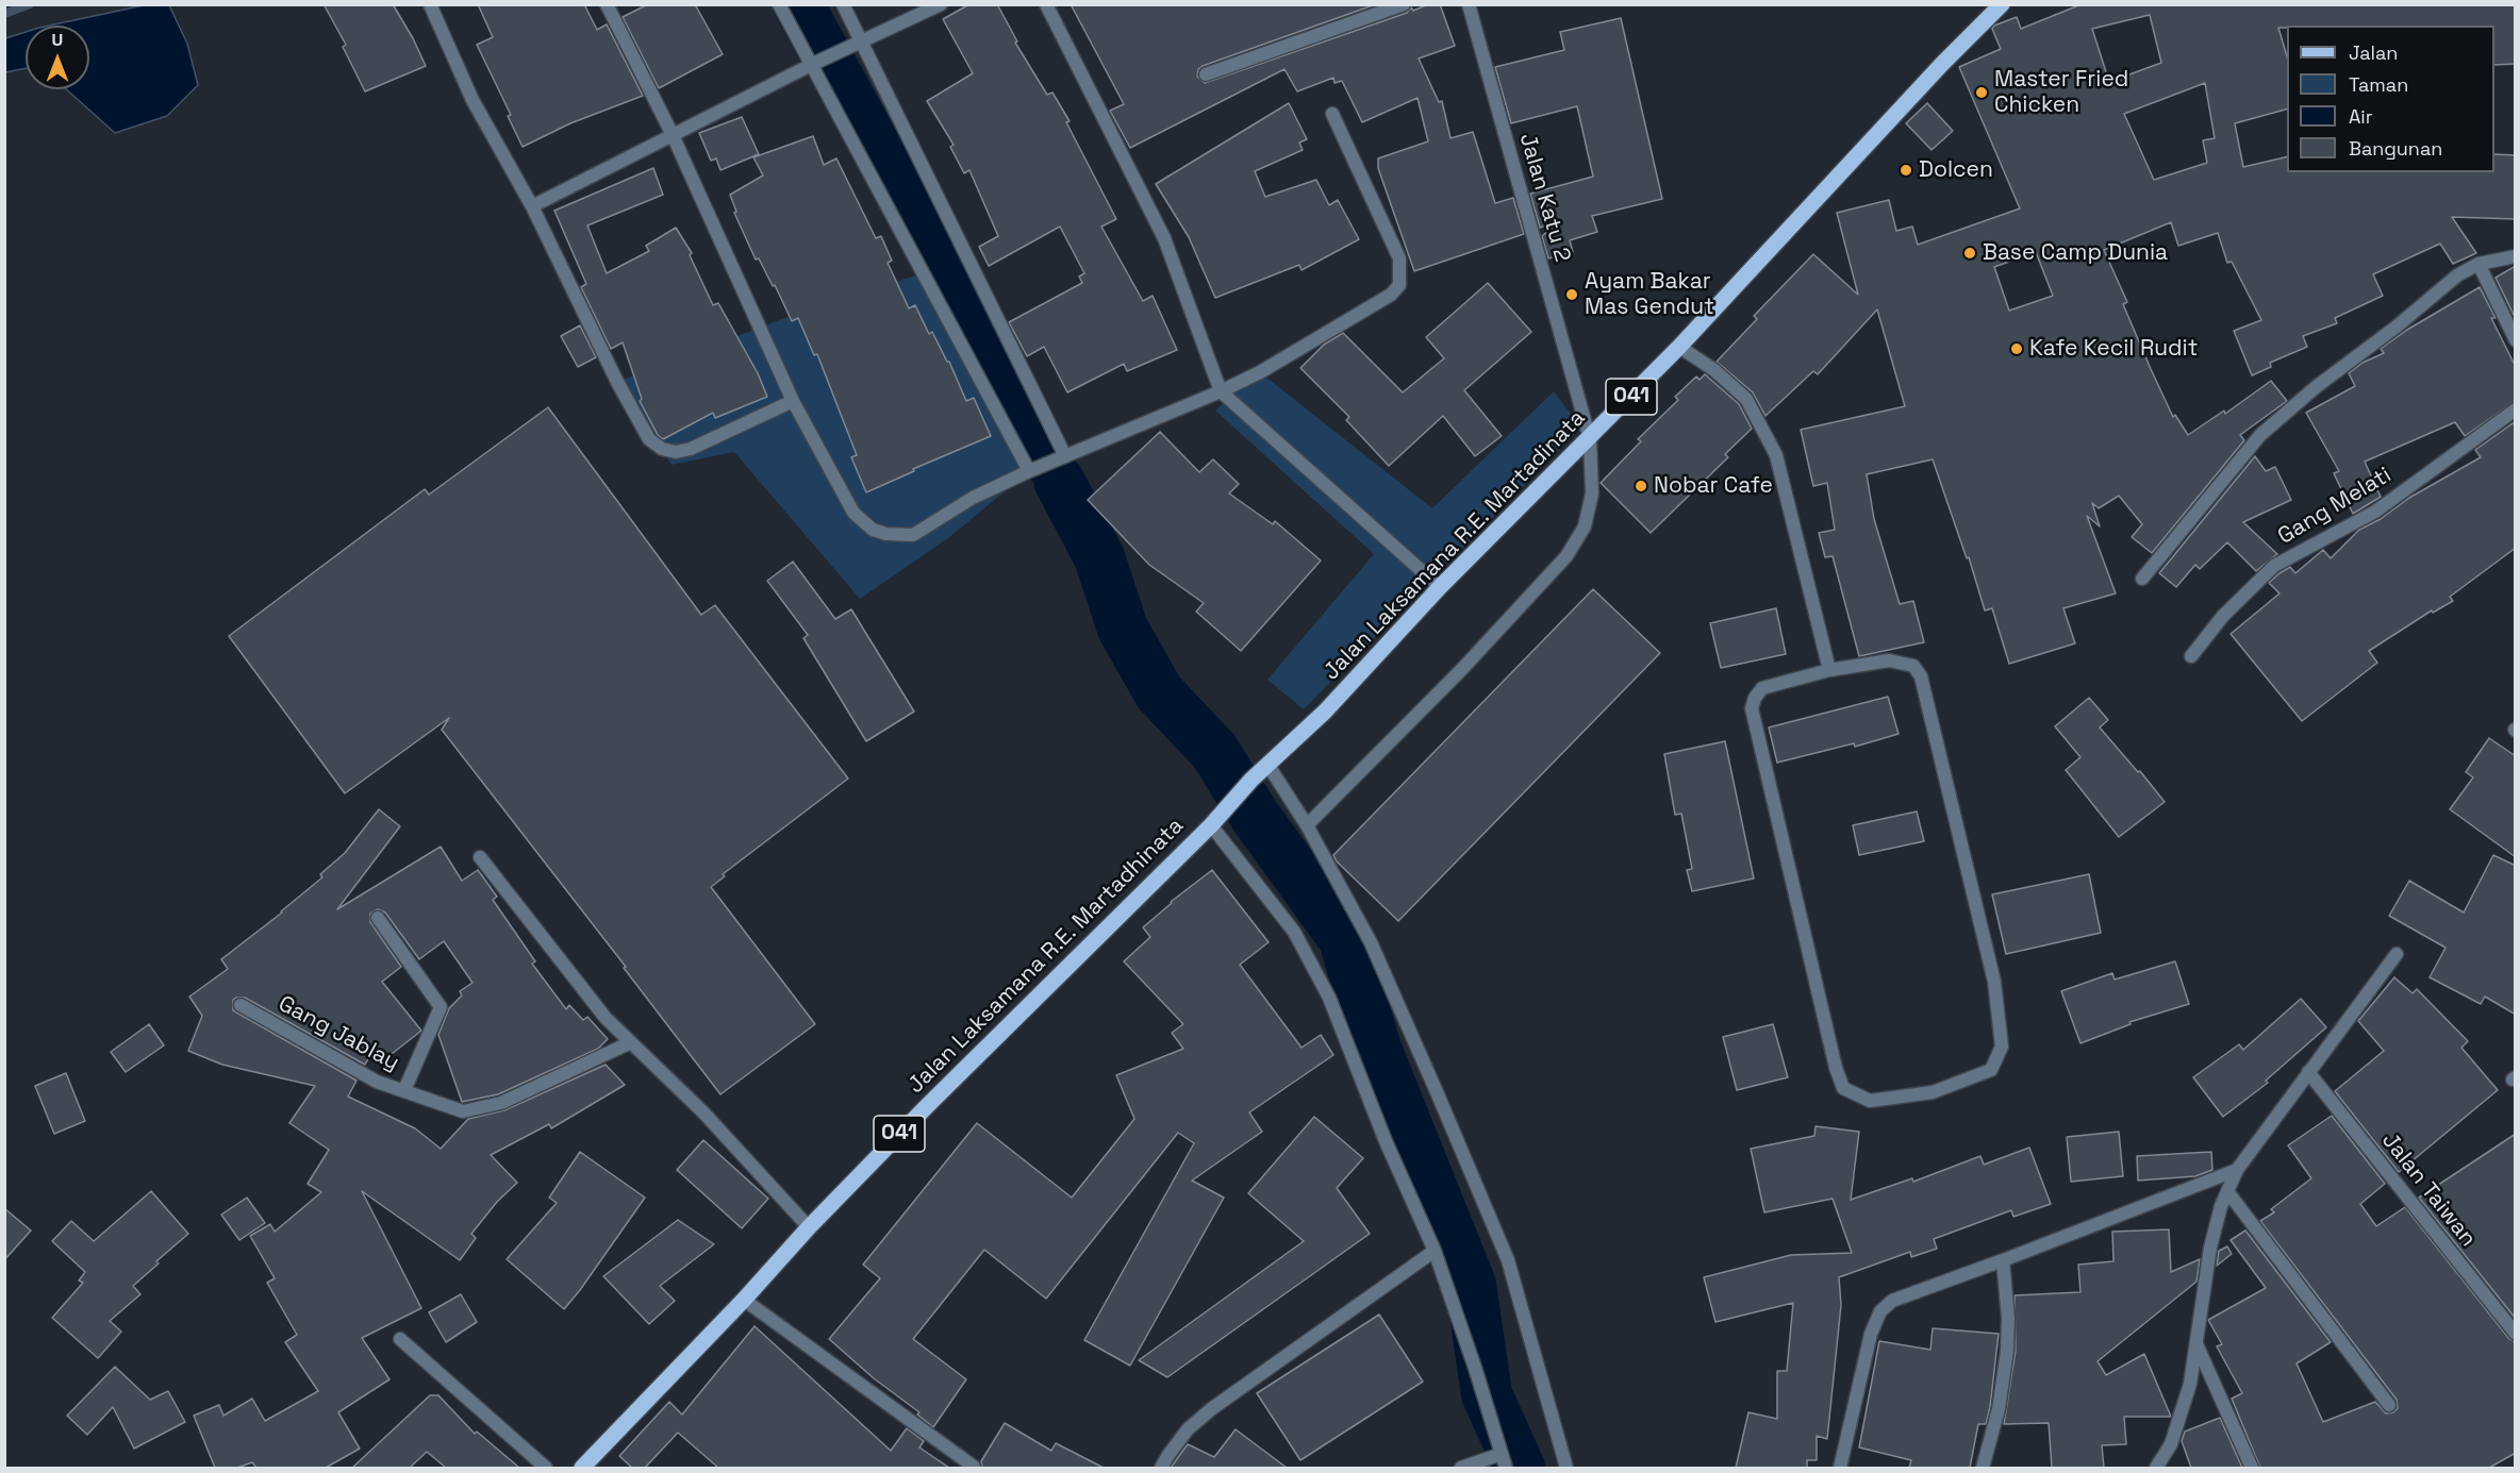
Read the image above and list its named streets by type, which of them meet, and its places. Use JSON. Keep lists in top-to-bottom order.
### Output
{
  "streets": {
    "main road": ["041", "Jalan Laksamana R.E. Martadinata", "Jalan Laksamana R.E. Martadhinata"],
    "street": [
      "Jalan Katu 2",
      "Gang Melati",
      "Gang Jablay",
      "Jalan Taiwan"
    ]
  },
  "crossings": [
    ["Jalan Katu 2", "Jalan Laksamana R.E. Martadinata"],
    ["Jalan Laksamana R.E. Martadinata", "Jalan Laksamana R.E. Martadhinata"]
  ],
  "places": [
    "Master Fried Chicken",
    "Dolcen",
    "Base Camp Dunia",
    "Ayam Bakar Mas Gendut",
    "Kafe Kecil Rudit",
    "Nobar Cafe"
  ],
  "legend": [
    "Jalan",
    "Taman",
    "Air",
    "Bangunan"
  ],
  "north": "top"
}
